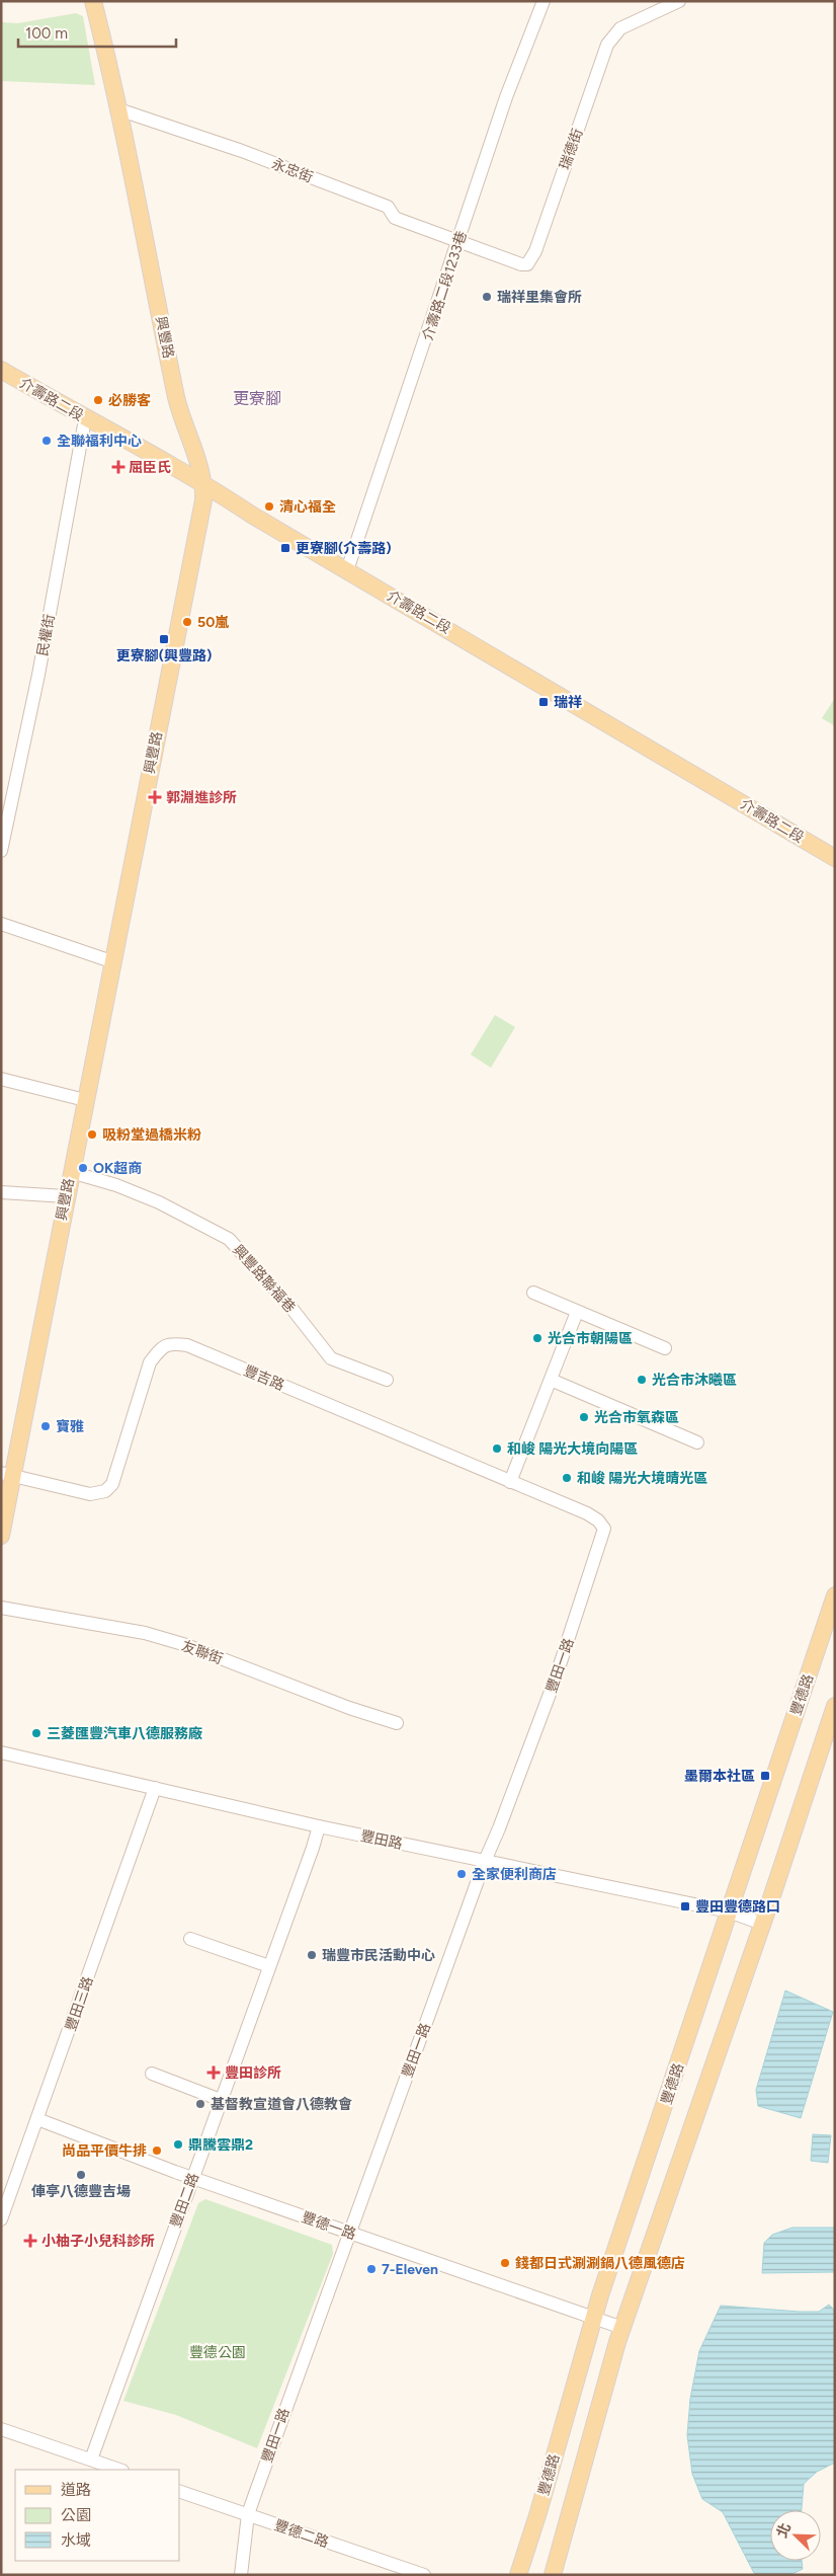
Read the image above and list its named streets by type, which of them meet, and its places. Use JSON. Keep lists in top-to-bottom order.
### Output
{
  "streets": {
    "main road": ["興豐路", "介壽路二段", "豐德路"],
    "street": [
      "瑞德街",
      "永忠街",
      "介壽路二段1233巷",
      "民權街",
      "興豐路聯福巷",
      "豐吉路",
      "友聯街",
      "豐田一路",
      "豐田路",
      "豐田三路",
      "豐田二路",
      "豐德一路",
      "豐德二路"
    ]
  },
  "crossings": [
    ["瑞德街", "永忠街"],
    ["瑞德街", "介壽路二段1233巷"],
    ["永忠街", "介壽路二段1233巷"],
    ["永忠街", "興豐路"],
    ["介壽路二段1233巷", "介壽路二段"],
    ["興豐路", "介壽路二段"],
    ["興豐路", "興豐路聯福巷"],
    ["興豐路", "豐吉路"],
    ["介壽路二段", "民權街"],
    ["豐吉路", "豐田一路"],
    ["豐田一路", "豐田路"],
    ["豐田一路", "豐德一路"],
    ["豐田一路", "豐德二路"],
    ["豐德路", "豐田路"],
    ["豐德路", "豐德一路"],
    ["豐田路", "豐田三路"],
    ["豐田路", "豐田二路"],
    ["豐田三路", "豐德一路"],
    ["豐田二路", "豐德一路"]
  ],
  "districts": ["更寮腳"],
  "parks": ["豐德公園"],
  "places": {
    "other": [
      "瑞祥里集會所",
      "必勝客",
      "全聯福利中心",
      "清心福全",
      "50嵐",
      "吸粉堂過橋米粉",
      "OK超商",
      "光合市朝陽區",
      "光合市沐曦區",
      "光合市氧森區",
      "寶雅",
      "和峻 陽光大境向陽區",
      "和峻 陽光大境晴光區",
      "三菱匯豐汽車八德服務廠",
      "全家便利商店",
      "瑞豐市民活動中心",
      "基督教宣道會八德教會",
      "鼎騰雲鼎2",
      "尚品平價牛排",
      "俥亭八德豐吉場",
      "錢都日式涮涮鍋八德風德店",
      "7-Eleven"
    ],
    "health": [
      "屈臣氏",
      "郭淵進診所",
      "豐田診所",
      "小柚子小兒科診所"
    ],
    "transit": [
      "更寮腳(介壽路)",
      "更寮腳(興豐路)",
      "瑞祥",
      "墨爾本社區",
      "豐田豐德路口"
    ]
  },
  "legend": ["道路", "公園", "水域"],
  "scale_bar": "100 m",
  "north": "top left"
}
